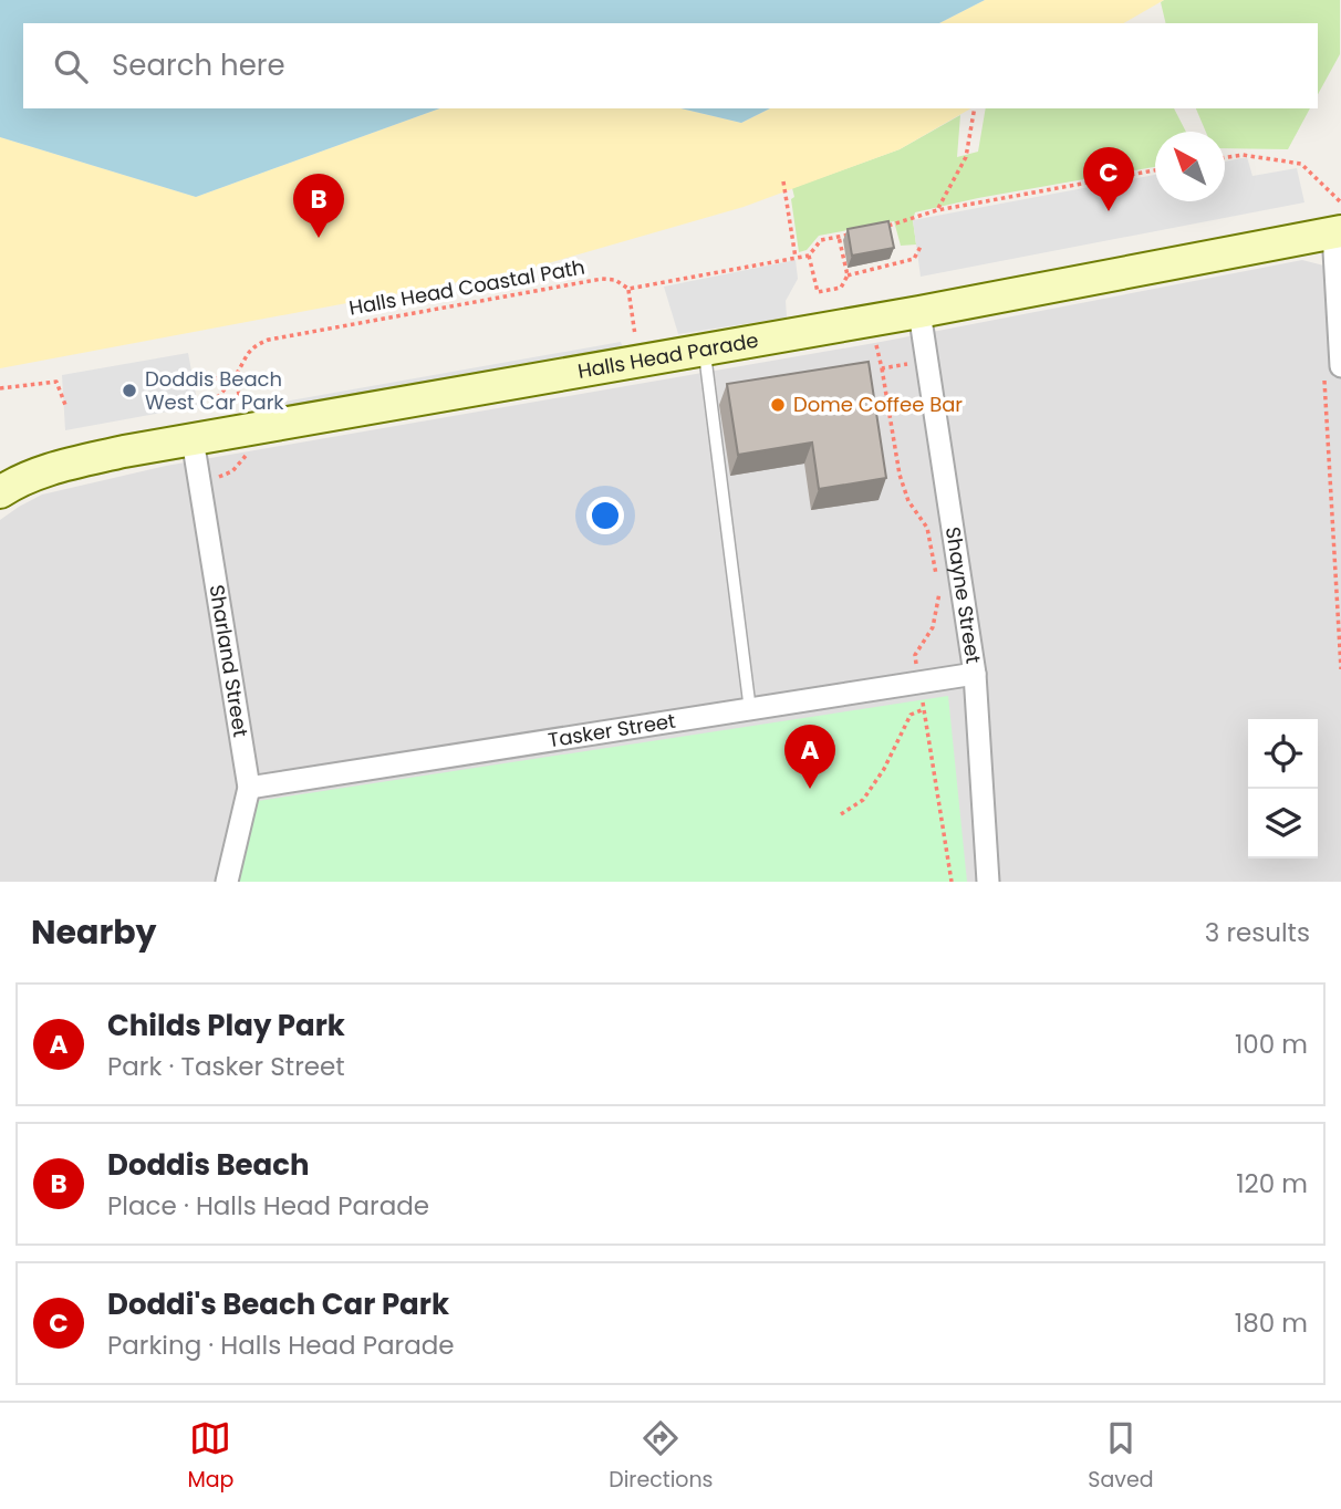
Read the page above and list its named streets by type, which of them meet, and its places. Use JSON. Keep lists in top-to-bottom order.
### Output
{
  "streets": {
    "street": [
      "Halls Head Parade",
      "Shayne Street",
      "Sharland Street",
      "Tasker Street"
    ],
    "path": ["Halls Head Coastal Path"]
  },
  "crossings": [
    ["Halls Head Parade", "Shayne Street"],
    ["Halls Head Parade", "Sharland Street"],
    ["Shayne Street", "Tasker Street"],
    ["Sharland Street", "Tasker Street"]
  ],
  "places": ["Doddis Beach West Car Park", "Dome Coffee Bar"],
  "north": "top left",
  "page": {
    "search": "Search here",
    "pins": ["C", "B", "A"],
    "heading": ["Nearby", "3 results"],
    "list": [
      {
        "mark": "A",
        "name": "Childs Play Park",
        "note": "Park · Tasker Street",
        "value": "100 m"
      },
      {
        "mark": "B",
        "name": "Doddis Beach",
        "note": "Place · Halls Head Parade",
        "value": "120 m"
      },
      {
        "mark": "C",
        "name": "Doddi's Beach Car Park",
        "note": "Parking · Halls Head Parade",
        "value": "180 m"
      }
    ],
    "nav": ["Map", "Directions", "Saved"]
  }
}
